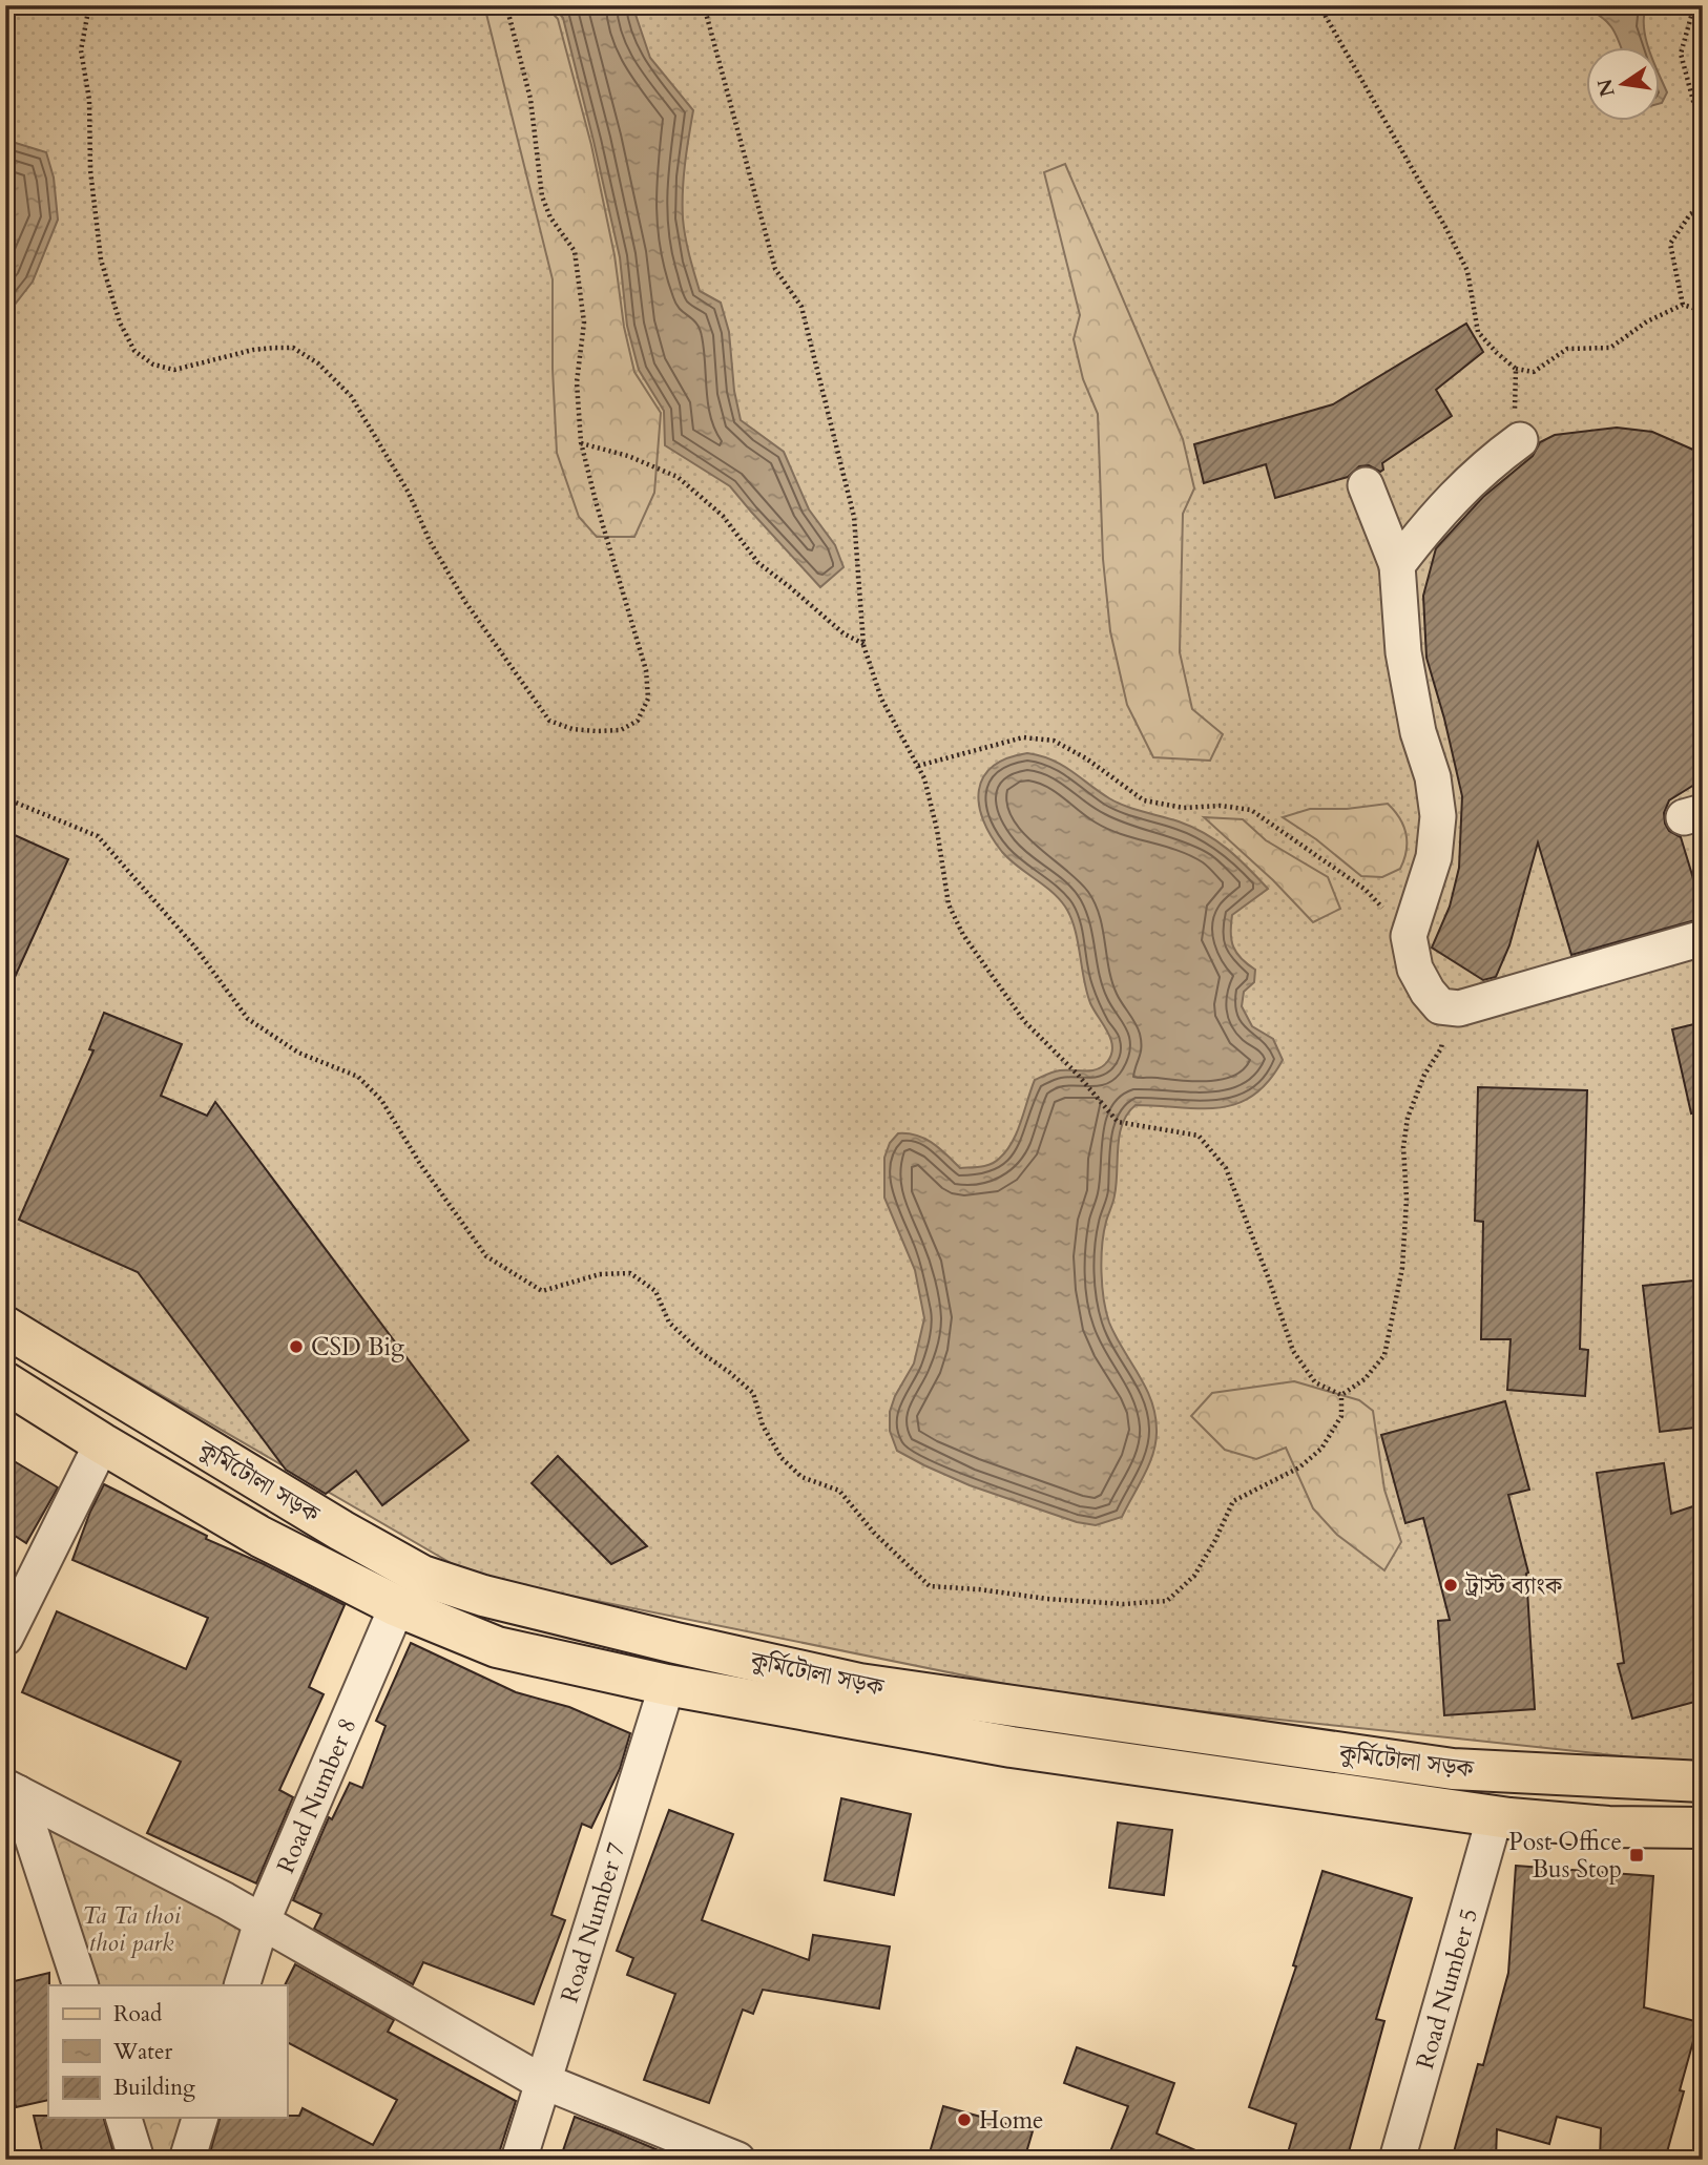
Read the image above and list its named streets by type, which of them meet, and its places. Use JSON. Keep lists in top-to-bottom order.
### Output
{
  "streets": {
    "main road": ["কুর্মিটোলা সড়ক"],
    "street": ["Road Number 8", "Road Number 7", "Road Number 5"]
  },
  "crossings": [
    ["কুর্মিটোলা সড়ক", "Road Number 8"],
    ["কুর্মিটোলা সড়ক", "Road Number 7"],
    ["কুর্মিটোলা সড়ক", "Road Number 5"]
  ],
  "parks": ["Ta Ta thoi thoi park"],
  "places": {
    "other": ["CSD Big", "ট্রাস্ট ব্যাংক", "Home"],
    "transit": ["Post Office Bus Stop"]
  },
  "legend": ["Road", "Water", "Building"],
  "north": "left"
}
